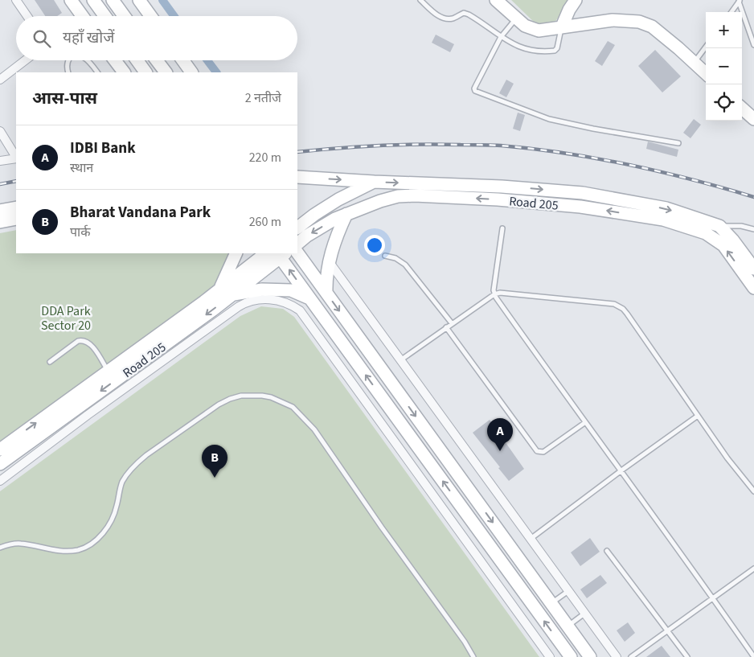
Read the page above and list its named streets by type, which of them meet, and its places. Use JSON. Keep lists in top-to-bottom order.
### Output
{
  "streets": {
    "main road": ["Road 205"]
  },
  "parks": ["DDA Park Sector 20"],
  "page": {
    "map_buttons": ["+", "−"],
    "search": "यहाँ खोजें",
    "heading": ["आस-पास", "2 नतीजे"],
    "list": [
      {
        "mark": "A",
        "name": "IDBI Bank",
        "note": "स्थान",
        "value": "220 m"
      },
      {
        "mark": "B",
        "name": "Bharat Vandana Park",
        "note": "पार्क",
        "value": "260 m"
      }
    ],
    "pins": ["A", "B"]
  }
}
